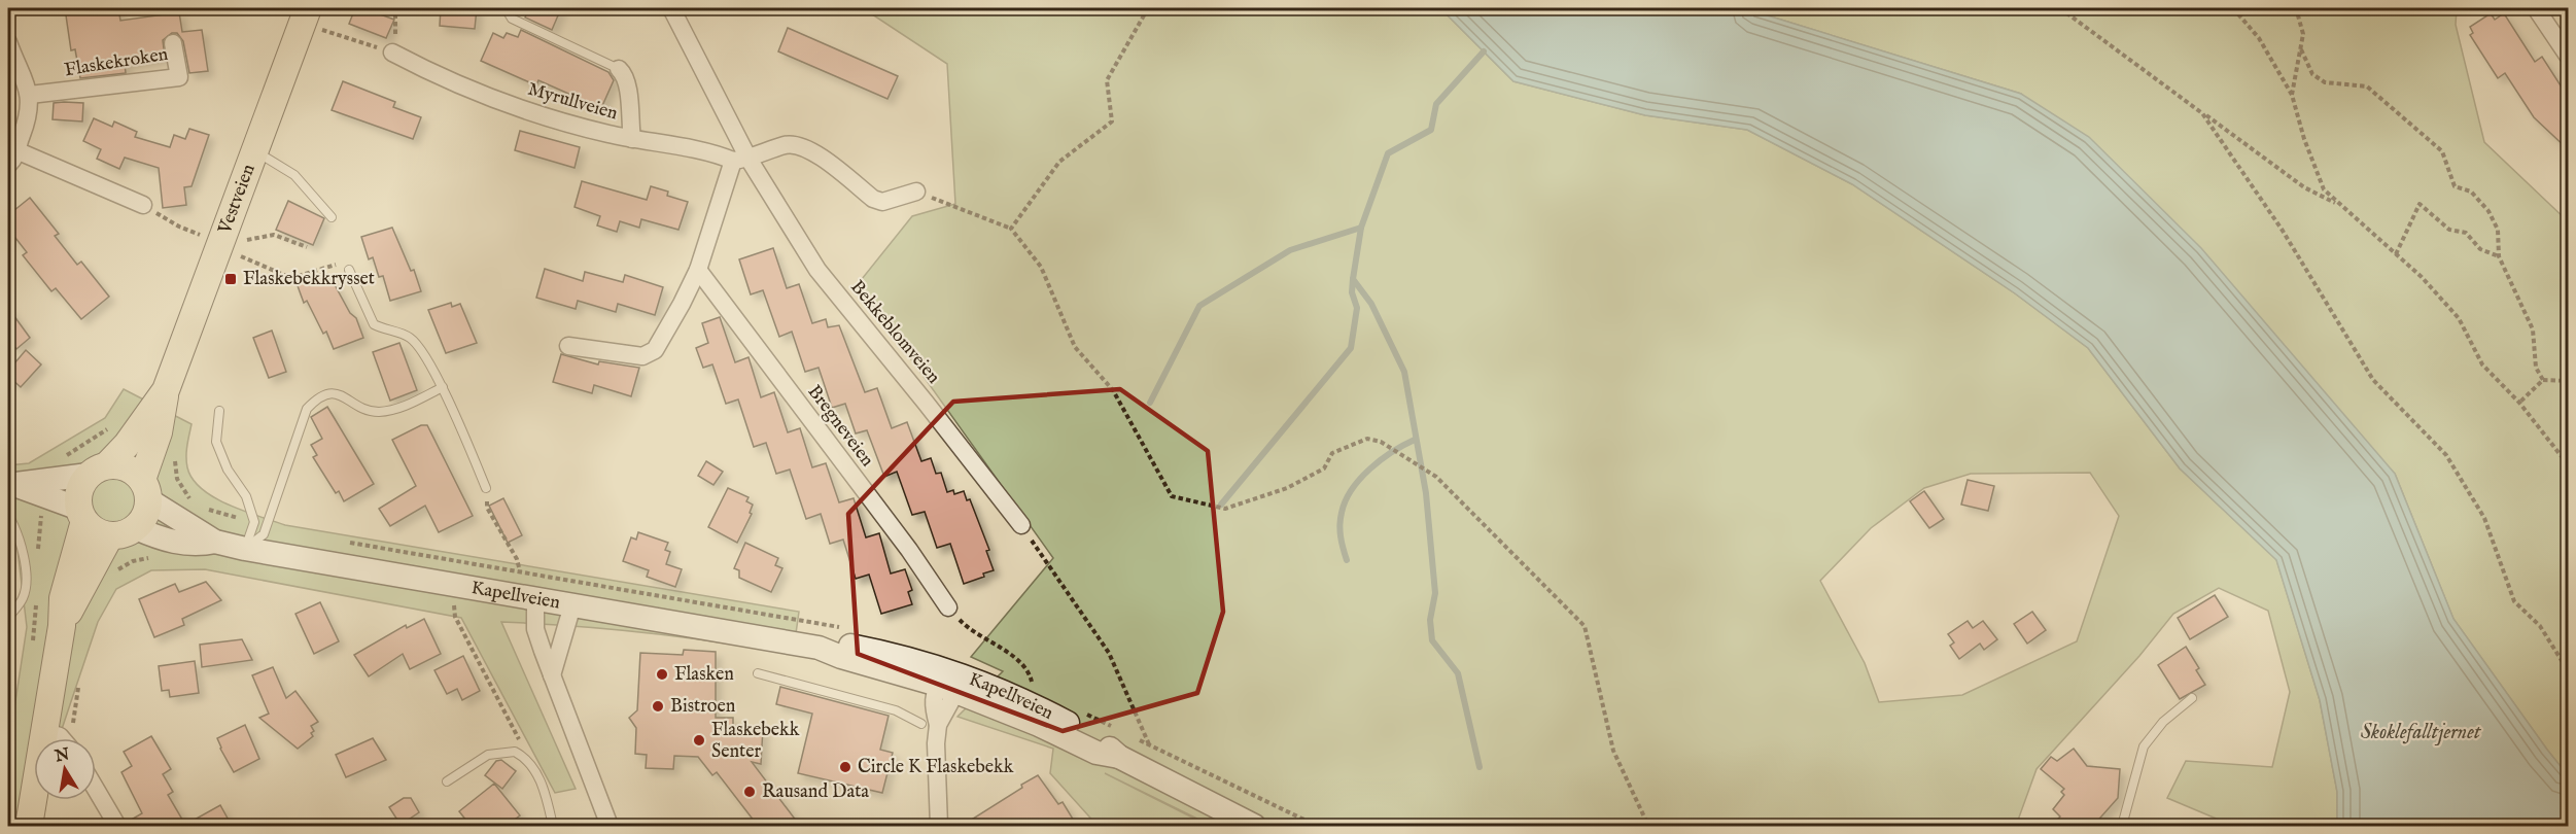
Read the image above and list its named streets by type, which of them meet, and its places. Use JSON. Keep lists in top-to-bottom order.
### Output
{
  "streets": {
    "main road": ["Vestveien", "Kapellveien"],
    "street": [
      "Flaskekroken",
      "Myrullveien",
      "Bekkeblomveien",
      "Bregneveien"
    ]
  },
  "crossings": [
    ["Myrullveien", "Bekkeblomveien"],
    ["Vestveien", "Kapellveien"]
  ],
  "water": ["Skoklefalltjernet"],
  "places": {
    "transit": ["Flaskebekkrysset"],
    "other": [
      "Flasken",
      "Bistroen",
      "Flaskebekk Senter",
      "Circle K Flaskebekk",
      "Rausand Data"
    ]
  },
  "north": "top"
}
